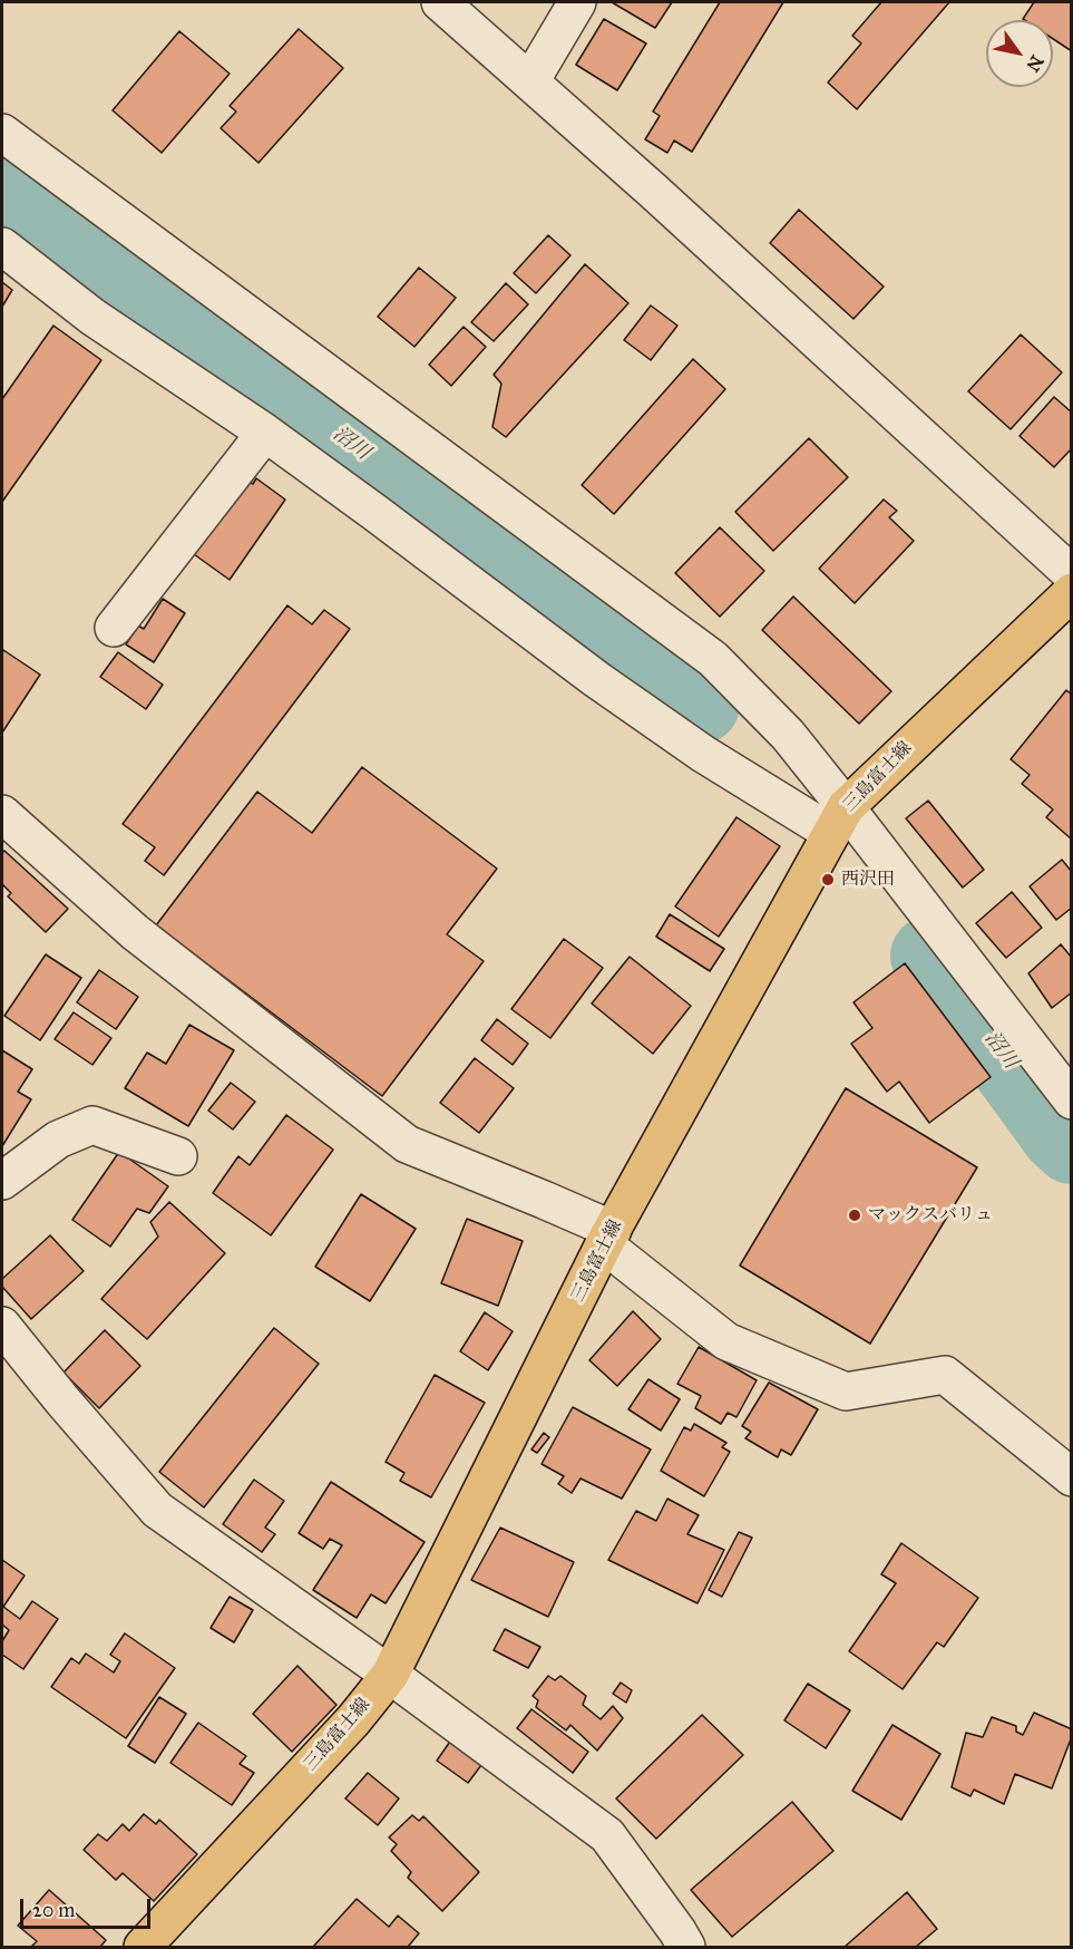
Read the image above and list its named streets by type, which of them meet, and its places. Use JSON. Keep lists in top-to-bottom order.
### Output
{
  "streets": {
    "main road": ["三島富士線"]
  },
  "water": ["沼川"],
  "places": ["西沢田", "マックスバリュ"],
  "scale_bar": "20 m",
  "north": "bottom right"
}
